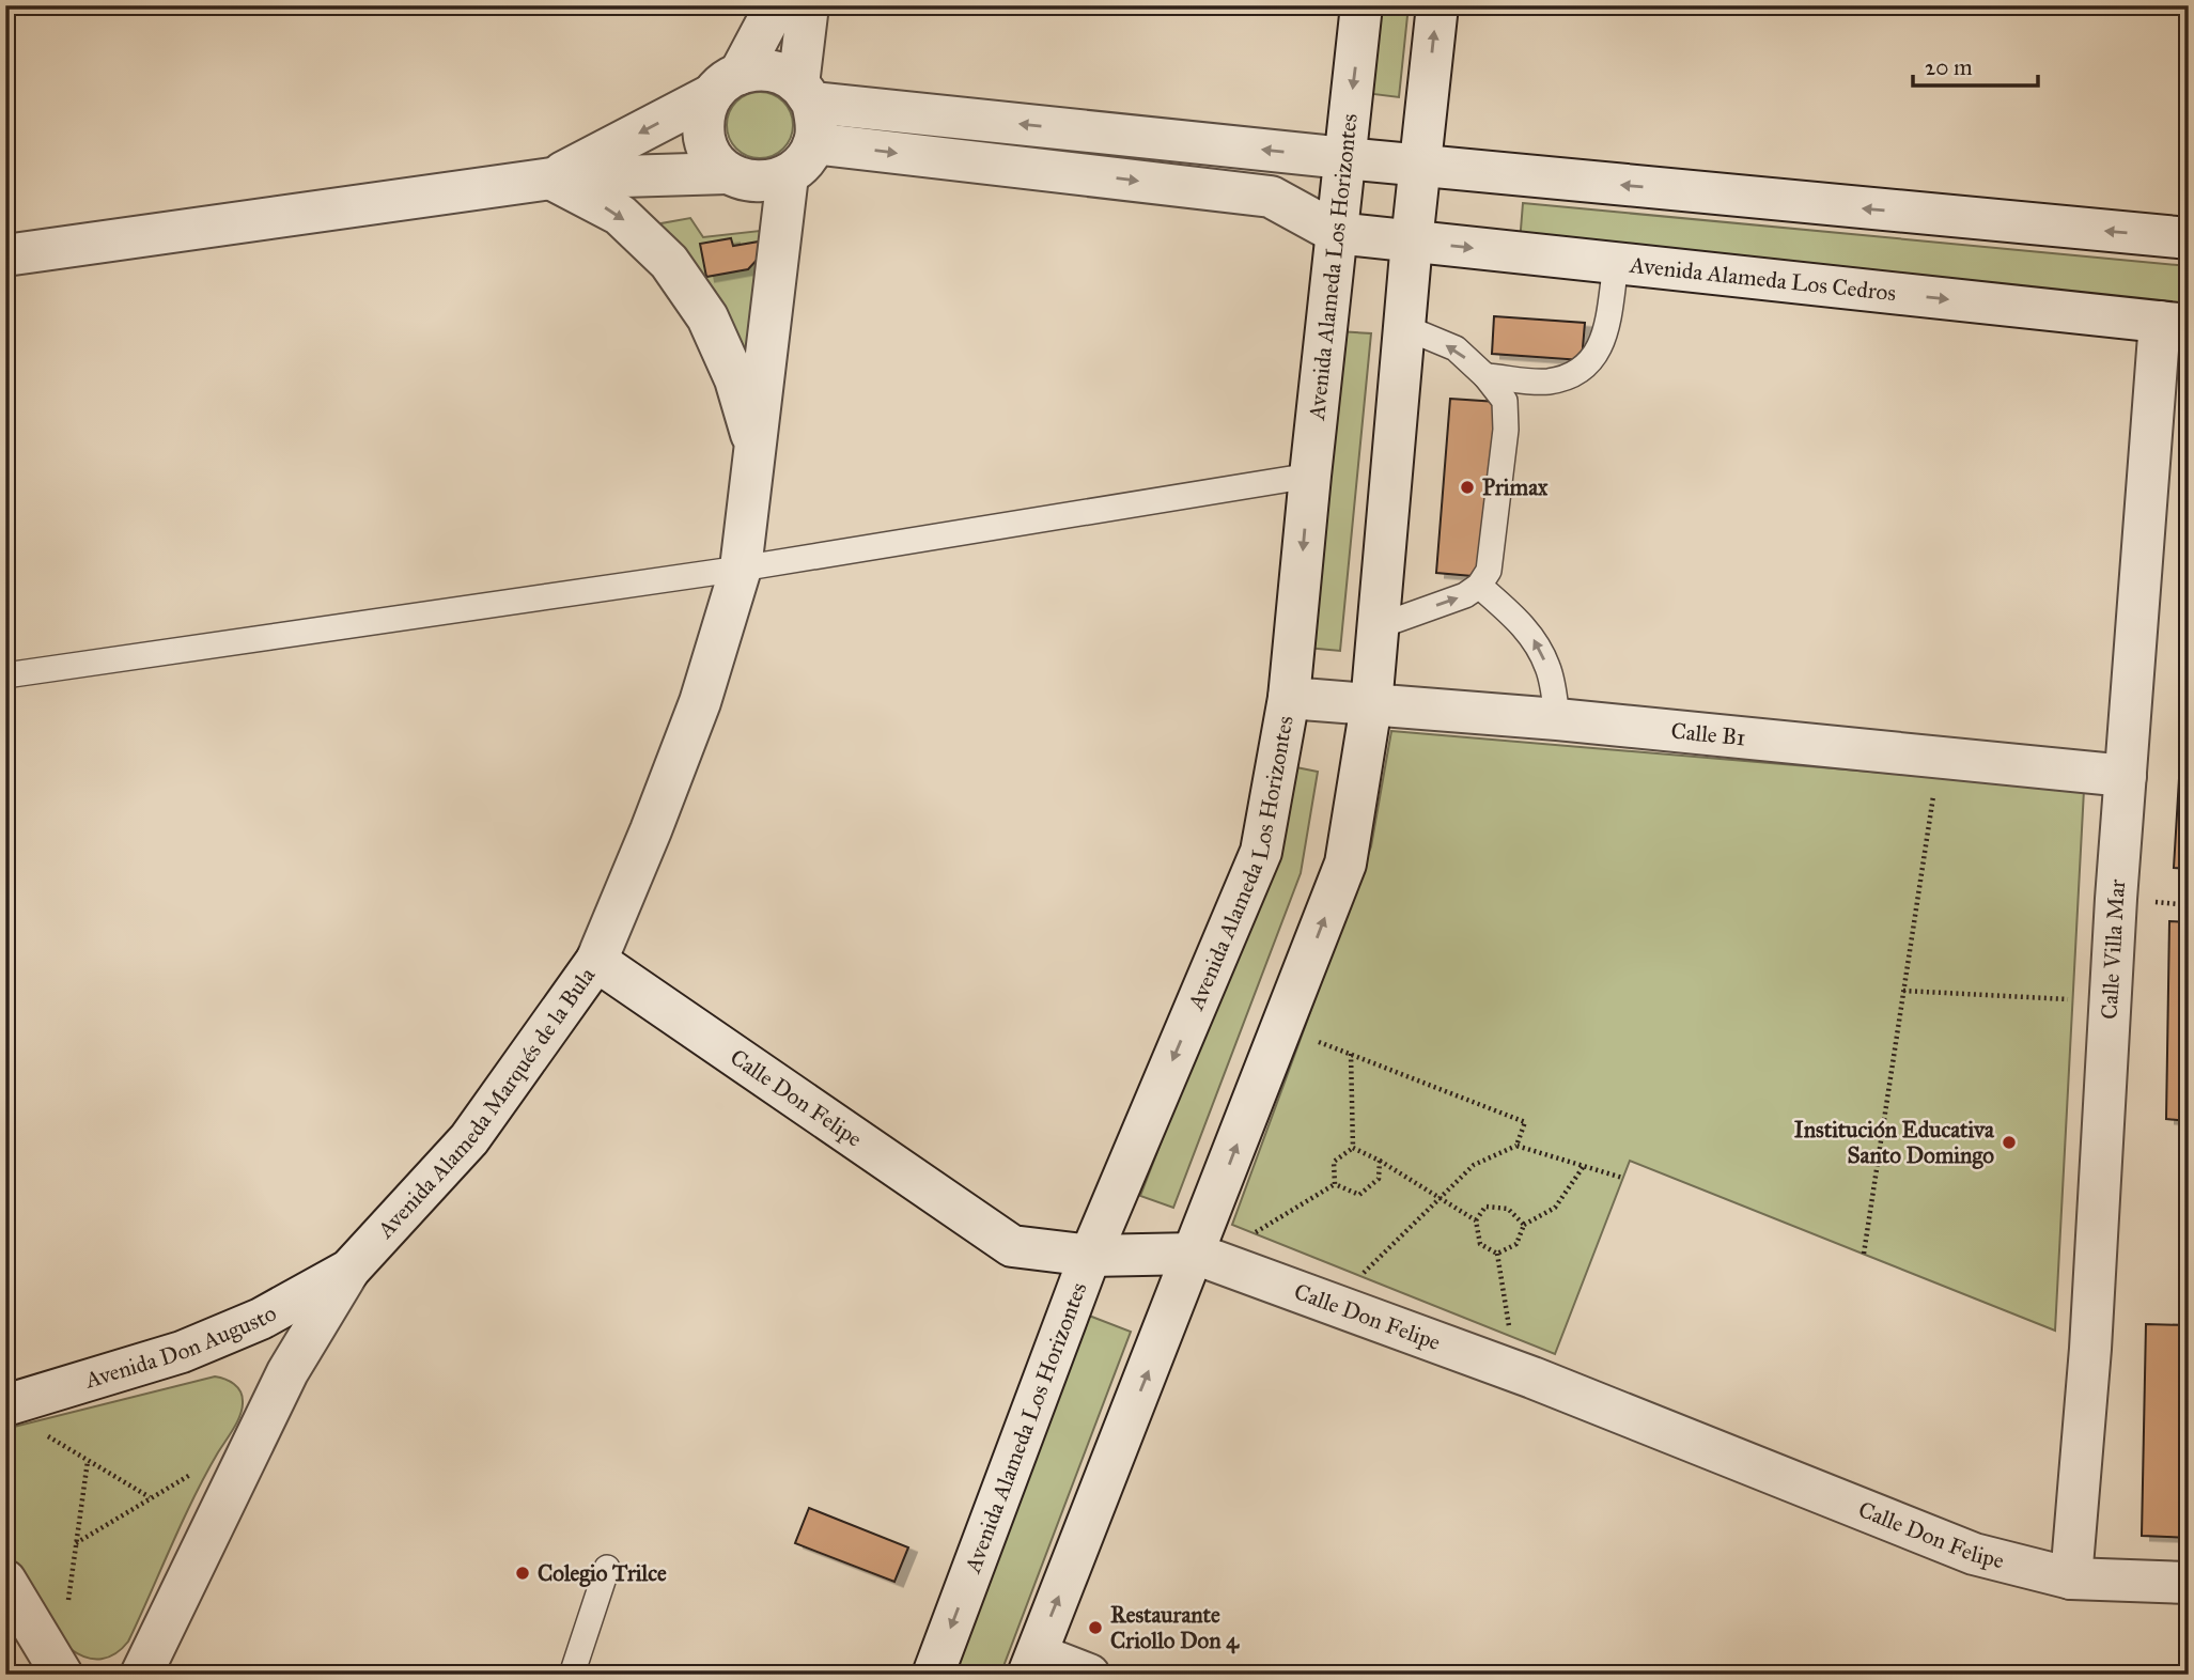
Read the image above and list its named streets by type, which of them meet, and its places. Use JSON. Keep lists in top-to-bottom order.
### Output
{
  "streets": {
    "street": [
      "Avenida Alameda Los Horizontes",
      "Avenida Alameda Los Cedros",
      "Calle B1",
      "Calle Villa Mar",
      "Calle Don Felipe",
      "Avenida Alameda Marqués de la Bula",
      "Avenida Don Augusto"
    ]
  },
  "crossings": [
    ["Avenida Alameda Los Horizontes", "Avenida Alameda Los Cedros"],
    ["Avenida Alameda Los Horizontes", "Calle B1"],
    ["Avenida Alameda Los Horizontes", "Calle Don Felipe"],
    ["Avenida Alameda Los Cedros", "Calle Villa Mar"],
    ["Calle B1", "Calle Villa Mar"],
    ["Calle Villa Mar", "Calle Don Felipe"],
    ["Calle Don Felipe", "Avenida Alameda Marqués de la Bula"],
    ["Avenida Alameda Marqués de la Bula", "Avenida Don Augusto"]
  ],
  "places": [
    "Primax",
    "Institución Educativa Santo Domingo",
    "Colegio Trilce",
    "Restaurante Criollo Don 4"
  ],
  "scale_bar": "20 m"
}
